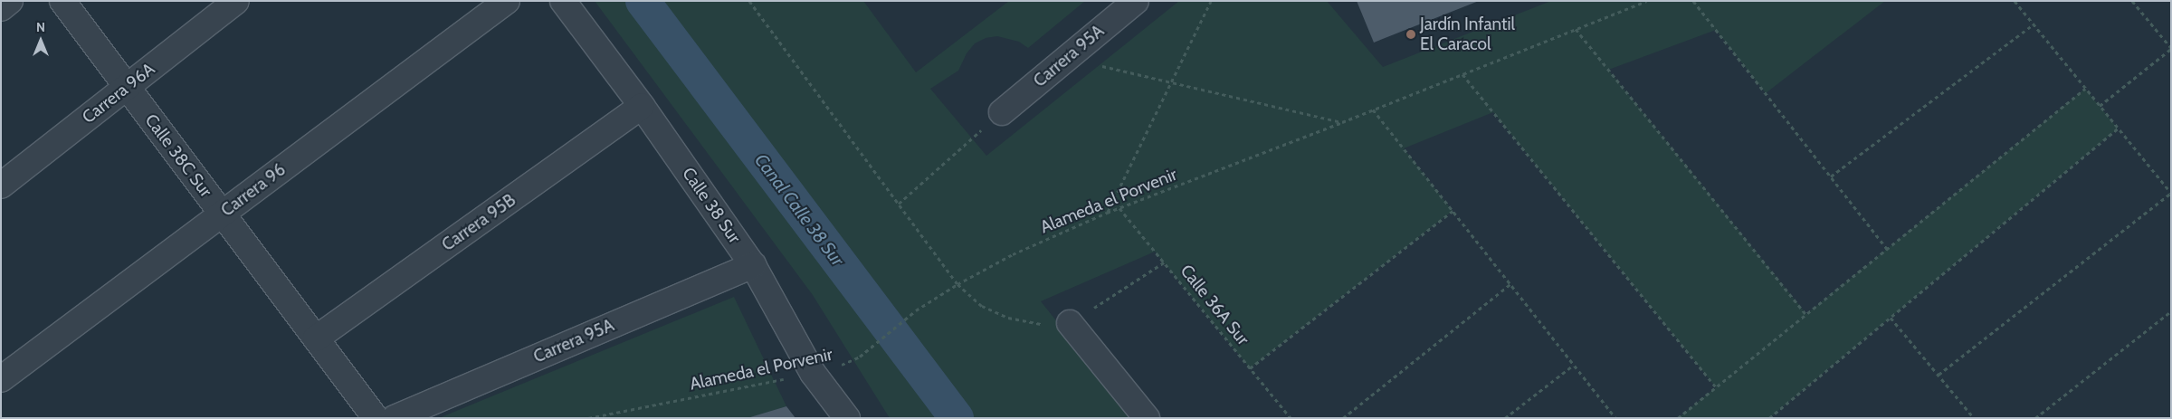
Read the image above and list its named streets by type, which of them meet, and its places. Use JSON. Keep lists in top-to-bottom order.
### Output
{
  "streets": {
    "street": [
      "Carrera 95A",
      "Carrera 96A",
      "Calle 38C Sur",
      "Carrera 96",
      "Calle 38 Sur",
      "Carrera 95B"
    ],
    "path": ["Alameda el Porvenir", "Calle 36A Sur"]
  },
  "crossings": [
    ["Carrera 95A", "Calle 38 Sur"],
    ["Carrera 96A", "Calle 38C Sur"],
    ["Calle 38C Sur", "Carrera 96"],
    ["Calle 38C Sur", "Carrera 95B"],
    ["Alameda el Porvenir", "Calle 38 Sur"],
    ["Alameda el Porvenir", "Calle 36A Sur"],
    ["Calle 38 Sur", "Carrera 95B"]
  ],
  "water": ["Canal Calle 38 Sur"],
  "places": ["Jardín Infantil El Caracol"],
  "north": "top"
}
